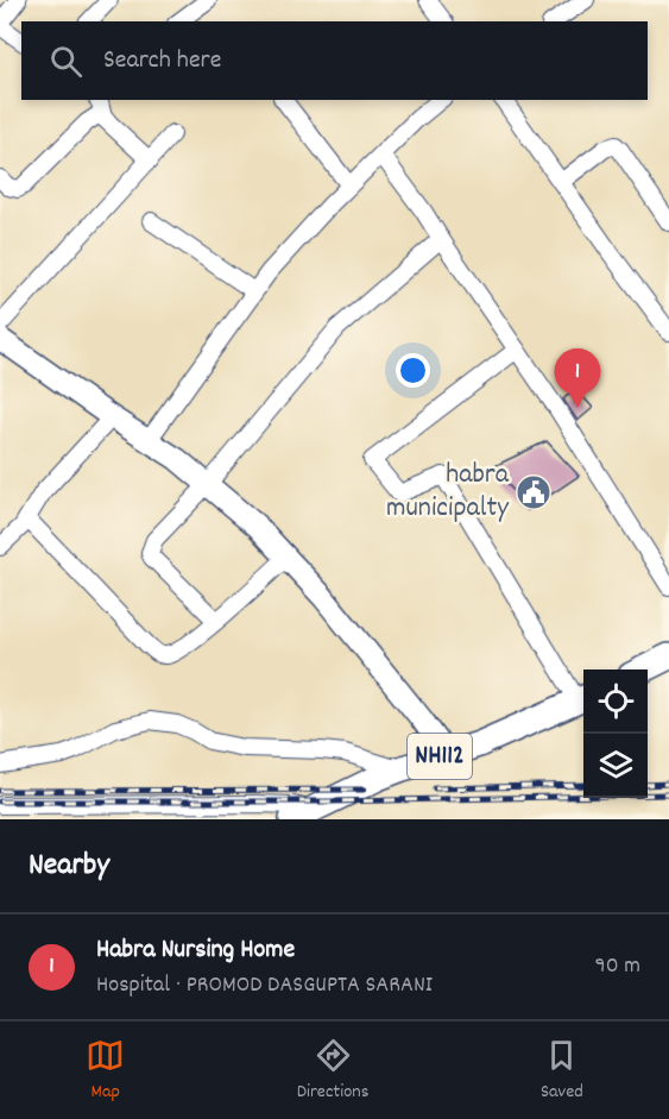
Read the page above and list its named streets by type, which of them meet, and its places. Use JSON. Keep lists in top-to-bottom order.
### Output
{
  "streets": {
    "highway": ["NH112"]
  },
  "places": {
    "public building": ["habra municipalty"]
  },
  "page": {
    "search": "Search here",
    "pins": "1",
    "heading": "Nearby",
    "list": [
      {
        "mark": "1",
        "name": "Habra Nursing Home",
        "note": "Hospital · PROMOD DASGUPTA SARANI",
        "value": "90 m"
      }
    ],
    "nav": ["Map", "Directions", "Saved"]
  }
}
